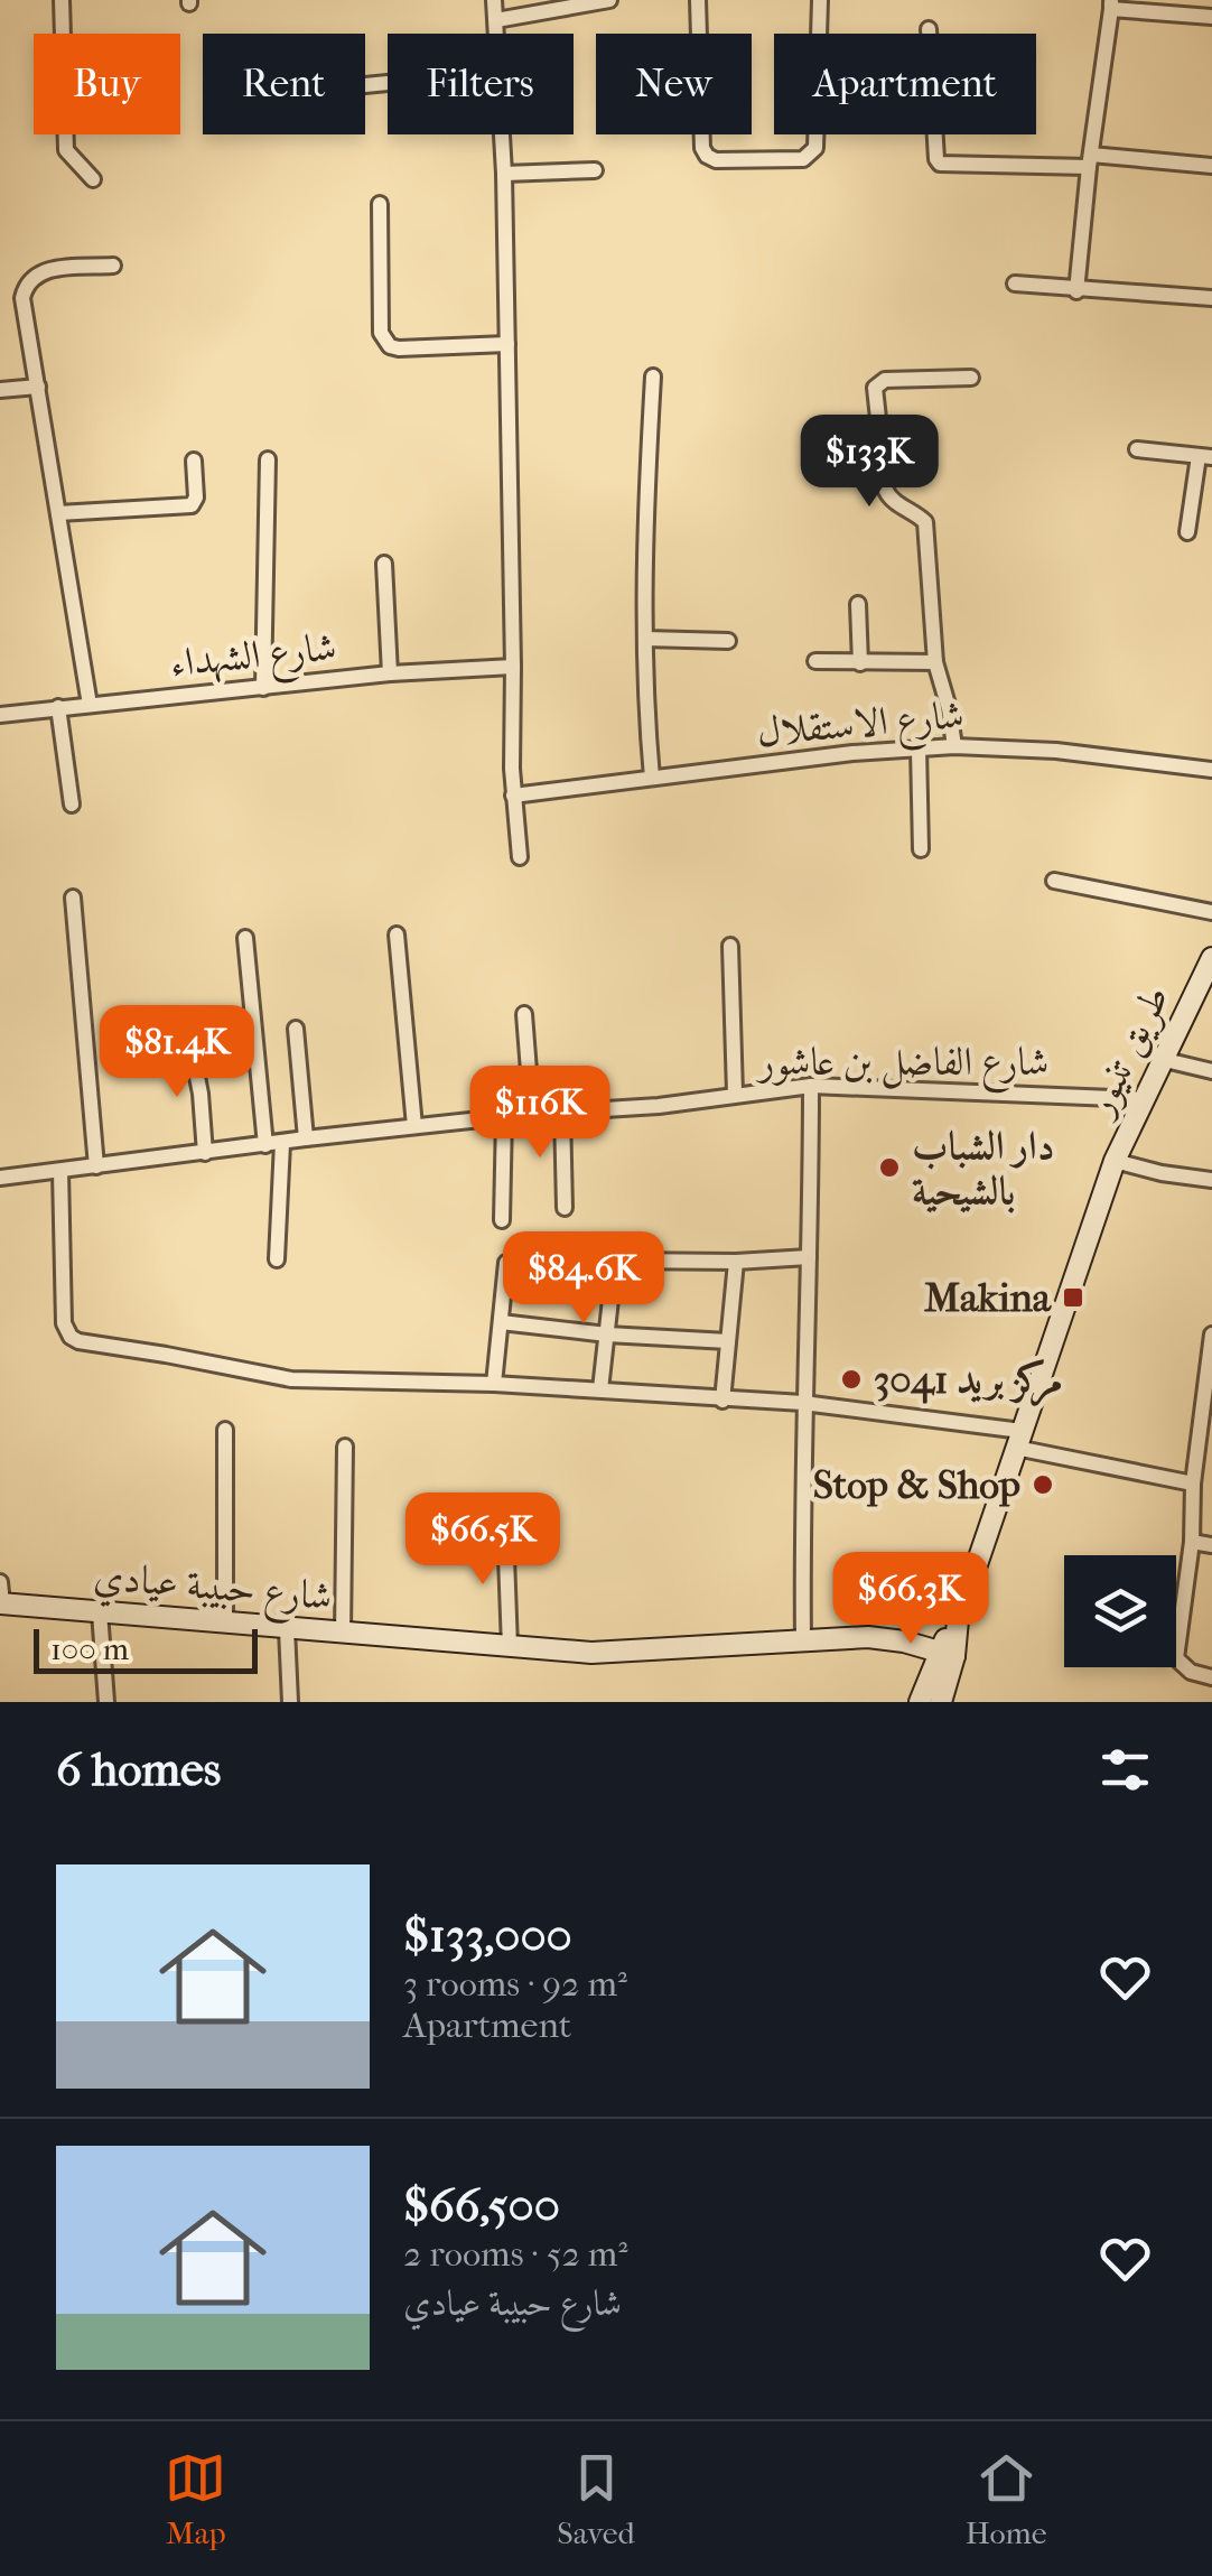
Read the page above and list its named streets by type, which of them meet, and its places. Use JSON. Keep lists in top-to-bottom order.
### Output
{
  "streets": {
    "street": [
      "شارع الشهداء",
      "شارع الاستقلال",
      "طريق تنيور",
      "شارع الفاضل بن عاشور",
      "شارع حبيبة عيادي"
    ]
  },
  "crossings": [
    ["طريق تنيور", "شارع الفاضل بن عاشور"],
    ["طريق تنيور", "شارع حبيبة عيادي"]
  ],
  "places": {
    "other": ["دار الشباب بالشيحية", "مركز بريد 3041", "Stop & Shop"],
    "transit": ["Makina"]
  },
  "scale_bar": "100 m",
  "page": {
    "chip": [
      "Buy",
      "Rent",
      "Filters",
      "New",
      "Apartment"
    ],
    "price": [
      "$133K",
      "$81.4K",
      "$116K",
      "$84.6K",
      "$66.5K",
      "$66.3K"
    ],
    "scale": "100 m",
    "heading": "6 homes",
    "list": [
      {
        "name": "$133,000",
        "note": "3 rooms · 92 m² · Apartment"
      },
      {
        "name": "$66,500",
        "note": "2 rooms · 52 m² · شارع حبيبة عيادي"
      }
    ],
    "tabs": ["Map", "Saved", "Home"]
  }
}
